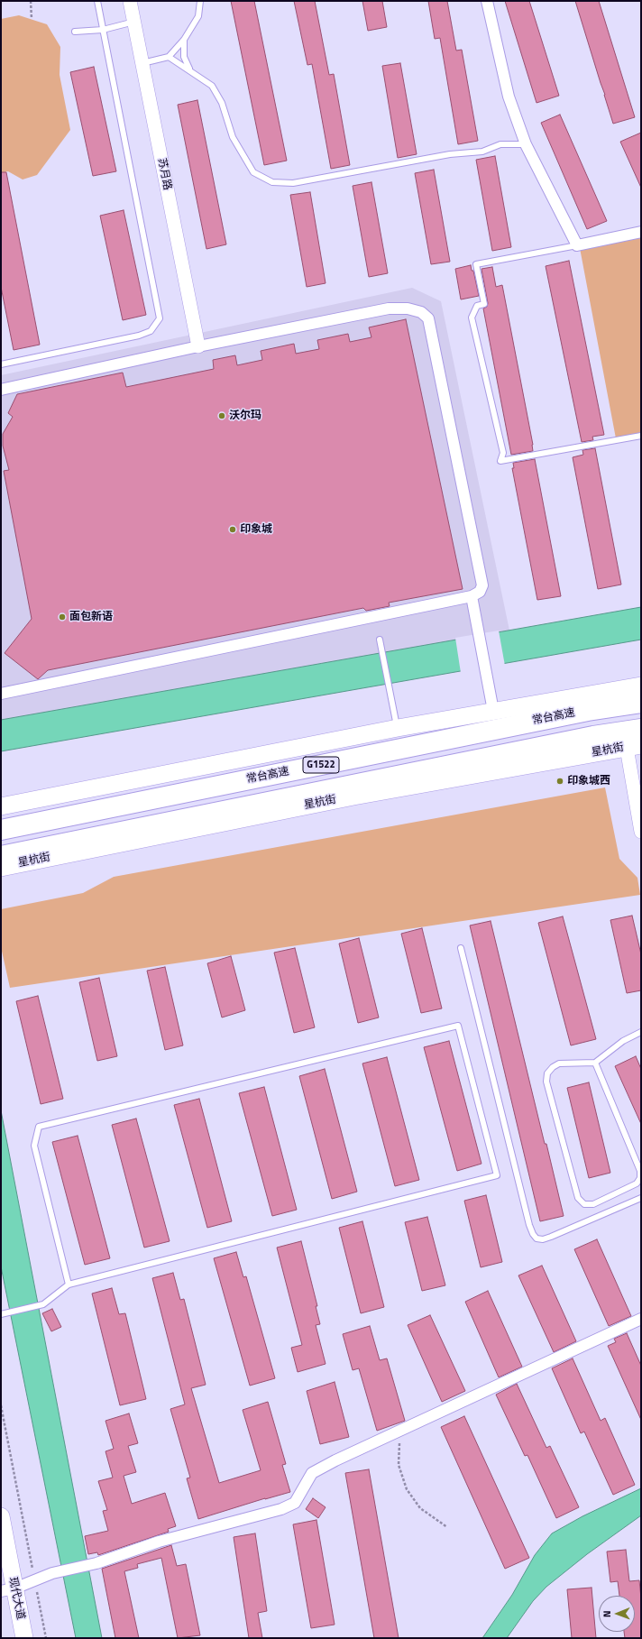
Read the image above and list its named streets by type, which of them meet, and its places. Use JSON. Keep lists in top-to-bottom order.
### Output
{
  "streets": {
    "highway": ["常台高速", "G1522"],
    "main road": ["星杭街", "现代大道"],
    "street": ["苏月路"]
  },
  "places": [
    "沃尔玛",
    "印象城",
    "面包新语",
    "印象城西"
  ],
  "north": "left"
}
